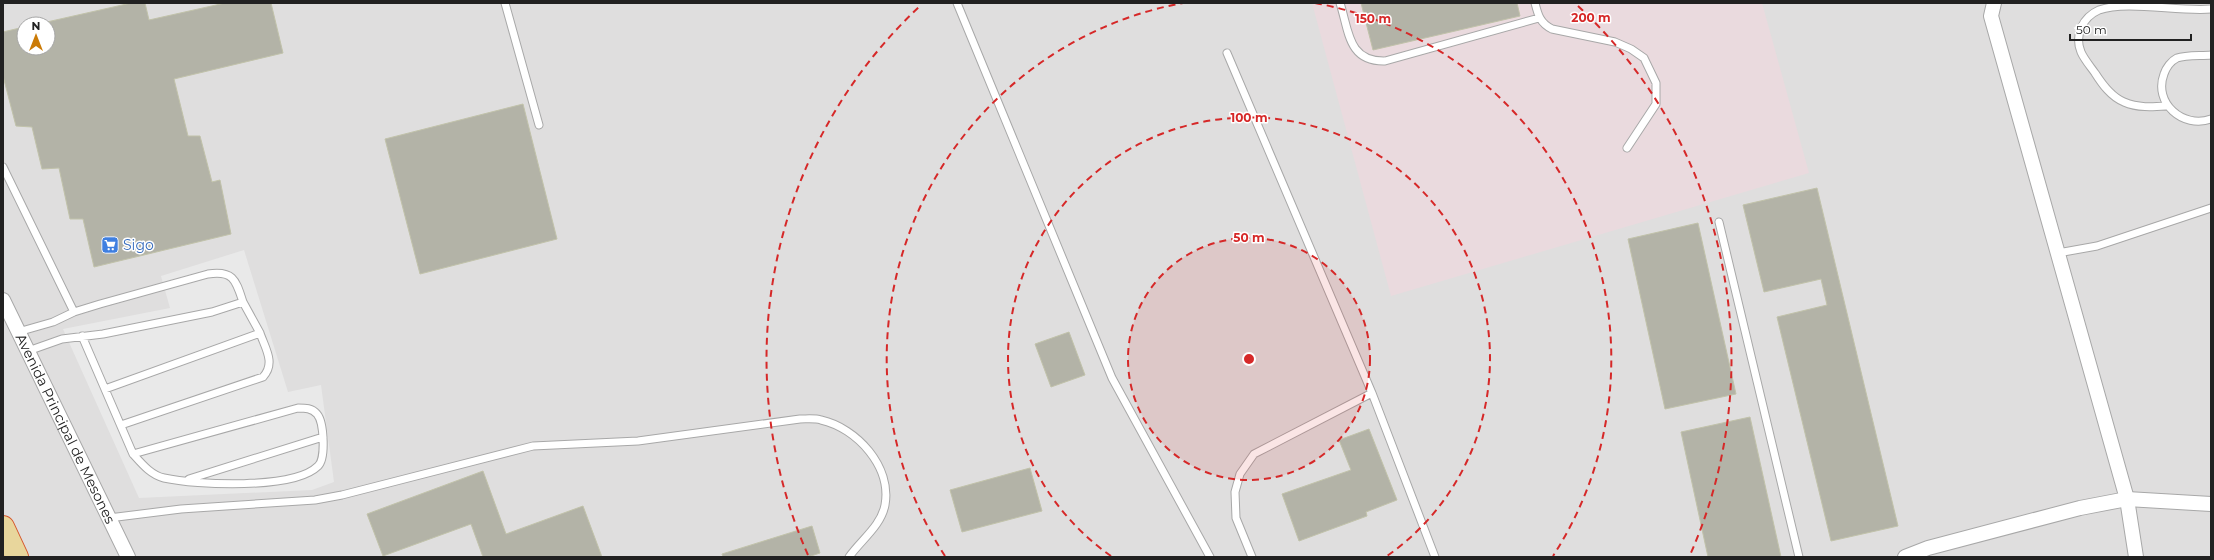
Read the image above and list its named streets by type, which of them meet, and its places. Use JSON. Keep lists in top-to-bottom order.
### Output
{
  "streets": {
    "street": ["Avenida Principal de Mesones"]
  },
  "places": {
    "supermarket": ["Sigo"]
  },
  "scale_bar": "50 m",
  "north": "top",
  "rings": [
    "200 m",
    "150 m",
    "100 m",
    "50 m"
  ]
}
